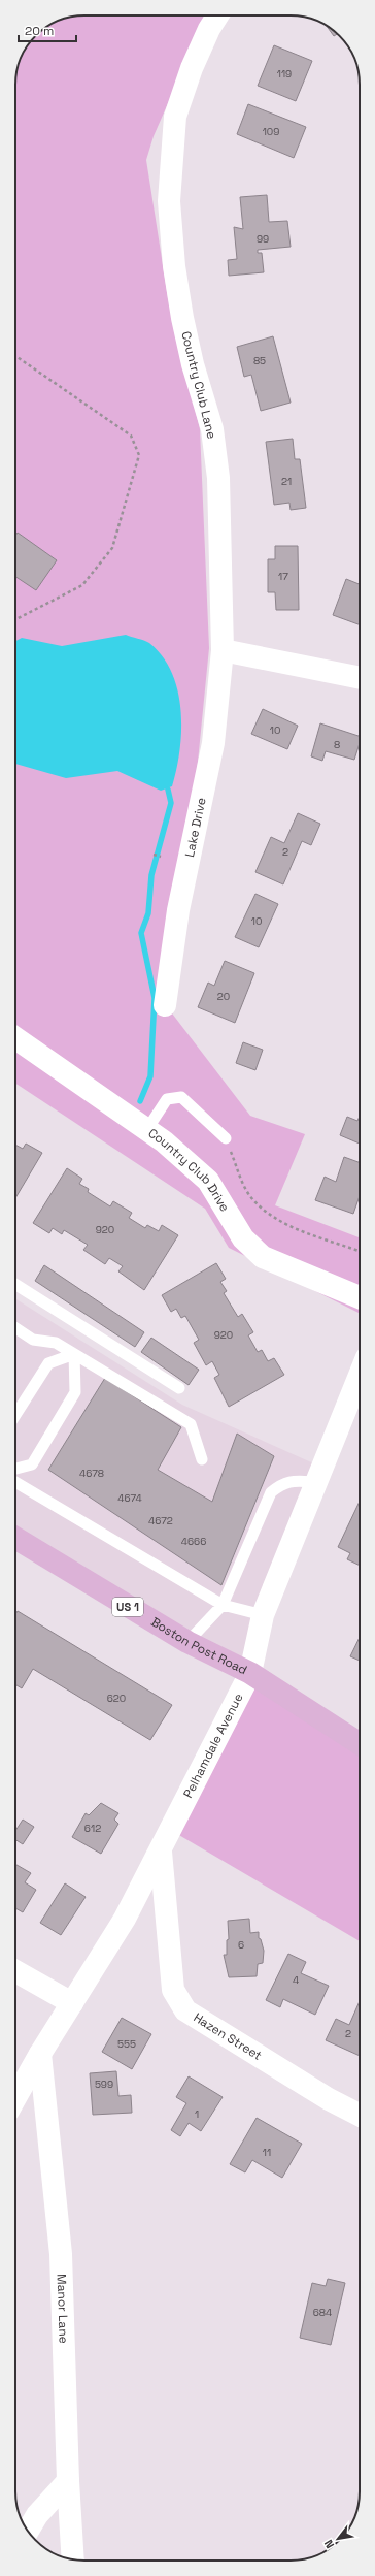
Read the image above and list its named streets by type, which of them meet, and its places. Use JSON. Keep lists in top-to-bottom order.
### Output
{
  "streets": {
    "main road": ["US 1", "Boston Post Road"],
    "street": [
      "Country Club Lane",
      "Lake Drive",
      "Country Club Drive",
      "Pelhamdale Avenue",
      "Hazen Street",
      "Manor Lane"
    ]
  },
  "crossings": [
    ["Country Club Lane", "Lake Drive"],
    ["Boston Post Road", "Pelhamdale Avenue"],
    ["Pelhamdale Avenue", "Hazen Street"],
    ["Pelhamdale Avenue", "Manor Lane"]
  ],
  "house_numbers": [
    "119",
    "109",
    "99",
    "85",
    "21",
    "17",
    "10",
    "8",
    "2",
    "10",
    "20",
    "920",
    "920",
    "4678",
    "4674",
    "4672",
    "4666",
    "620",
    "612",
    "6",
    "4",
    "2",
    "555",
    "599",
    "1",
    "11",
    "684"
  ],
  "scale_bar": "20 m",
  "north": "bottom left"
}
